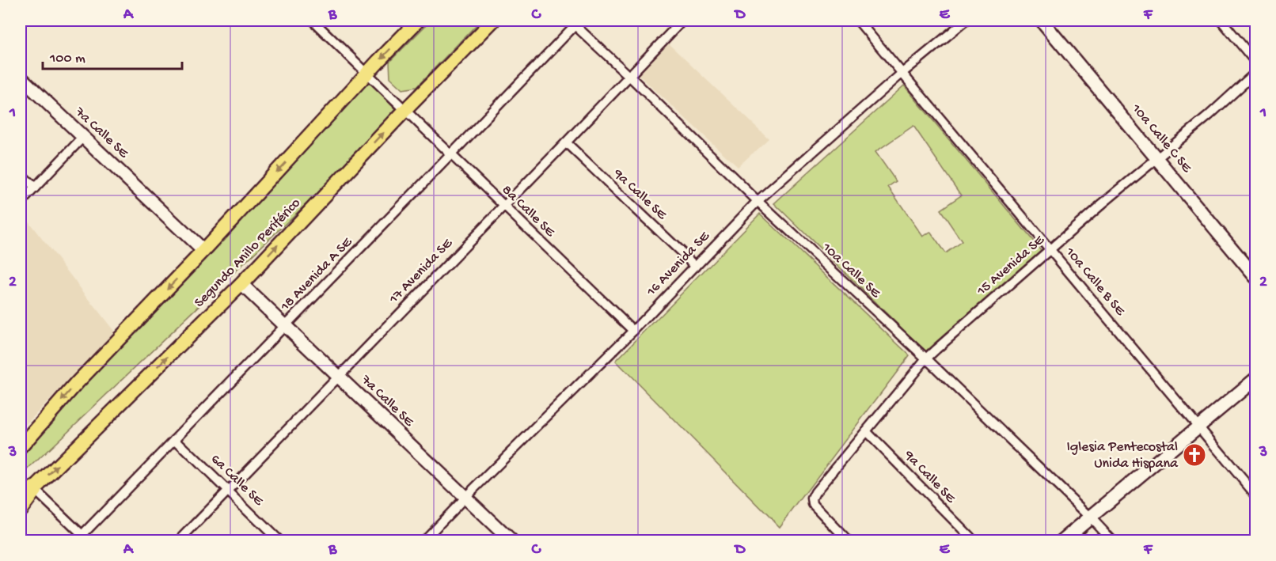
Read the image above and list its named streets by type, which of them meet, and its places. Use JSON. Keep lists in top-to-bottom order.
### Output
{
  "streets": {
    "main road": ["Segundo Anillo Periférico"],
    "street": [
      "7a Calle SE",
      "10a Calle C SE",
      "9a Calle SE",
      "8a Calle SE",
      "16 Avenida SE",
      "15 Avenida SE",
      "10a Calle SE",
      "17 Avenida SE",
      "18 Avenida A SE",
      "10a Calle B SE",
      "6a Calle SE"
    ]
  },
  "crossings": [
    ["7a Calle SE", "Segundo Anillo Periférico"],
    ["7a Calle SE", "16 Avenida SE"],
    ["7a Calle SE", "17 Avenida SE"],
    ["7a Calle SE", "18 Avenida A SE"],
    ["10a Calle C SE", "15 Avenida SE"],
    ["9a Calle SE", "16 Avenida SE"],
    ["9a Calle SE", "15 Avenida SE"],
    ["9a Calle SE", "17 Avenida SE"],
    ["8a Calle SE", "Segundo Anillo Periférico"],
    ["8a Calle SE", "16 Avenida SE"],
    ["8a Calle SE", "17 Avenida SE"],
    ["8a Calle SE", "18 Avenida A SE"],
    ["16 Avenida SE", "10a Calle SE"],
    ["16 Avenida SE", "10a Calle B SE"],
    ["15 Avenida SE", "10a Calle SE"],
    ["15 Avenida SE", "10a Calle B SE"],
    ["10a Calle SE", "17 Avenida SE"],
    ["10a Calle SE", "18 Avenida A SE"],
    ["17 Avenida SE", "6a Calle SE"],
    ["18 Avenida A SE", "6a Calle SE"]
  ],
  "places": {
    "church": ["Iglesia Pentecostal Unida Hispana"]
  },
  "scale_bar": "100 m",
  "grid": {
    "columns": [
      "A",
      "B",
      "C",
      "D",
      "E",
      "F"
    ],
    "rows": ["1", "2", "3"]
  }
}
